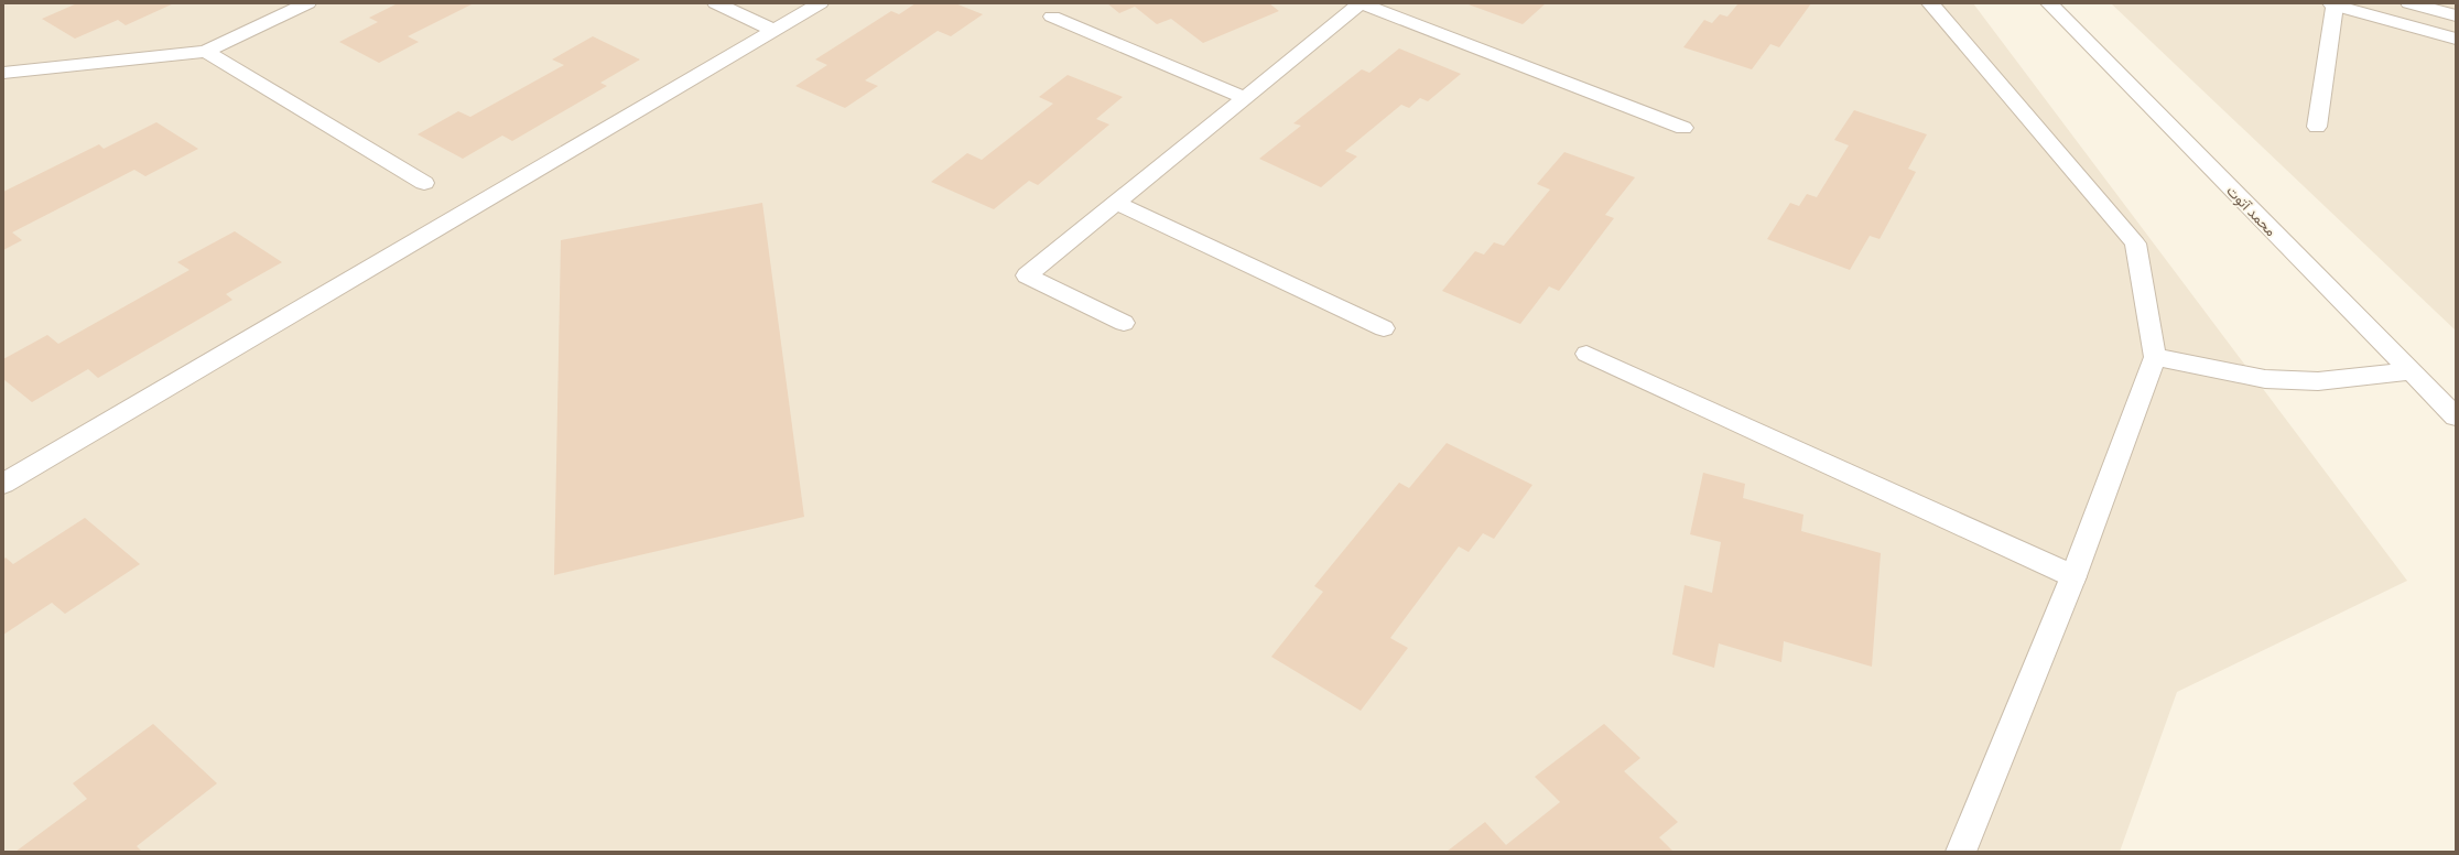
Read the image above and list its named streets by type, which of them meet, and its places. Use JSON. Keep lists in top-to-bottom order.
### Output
{
  "streets": {
    "street": ["محمد آتوت"]
  }
}
